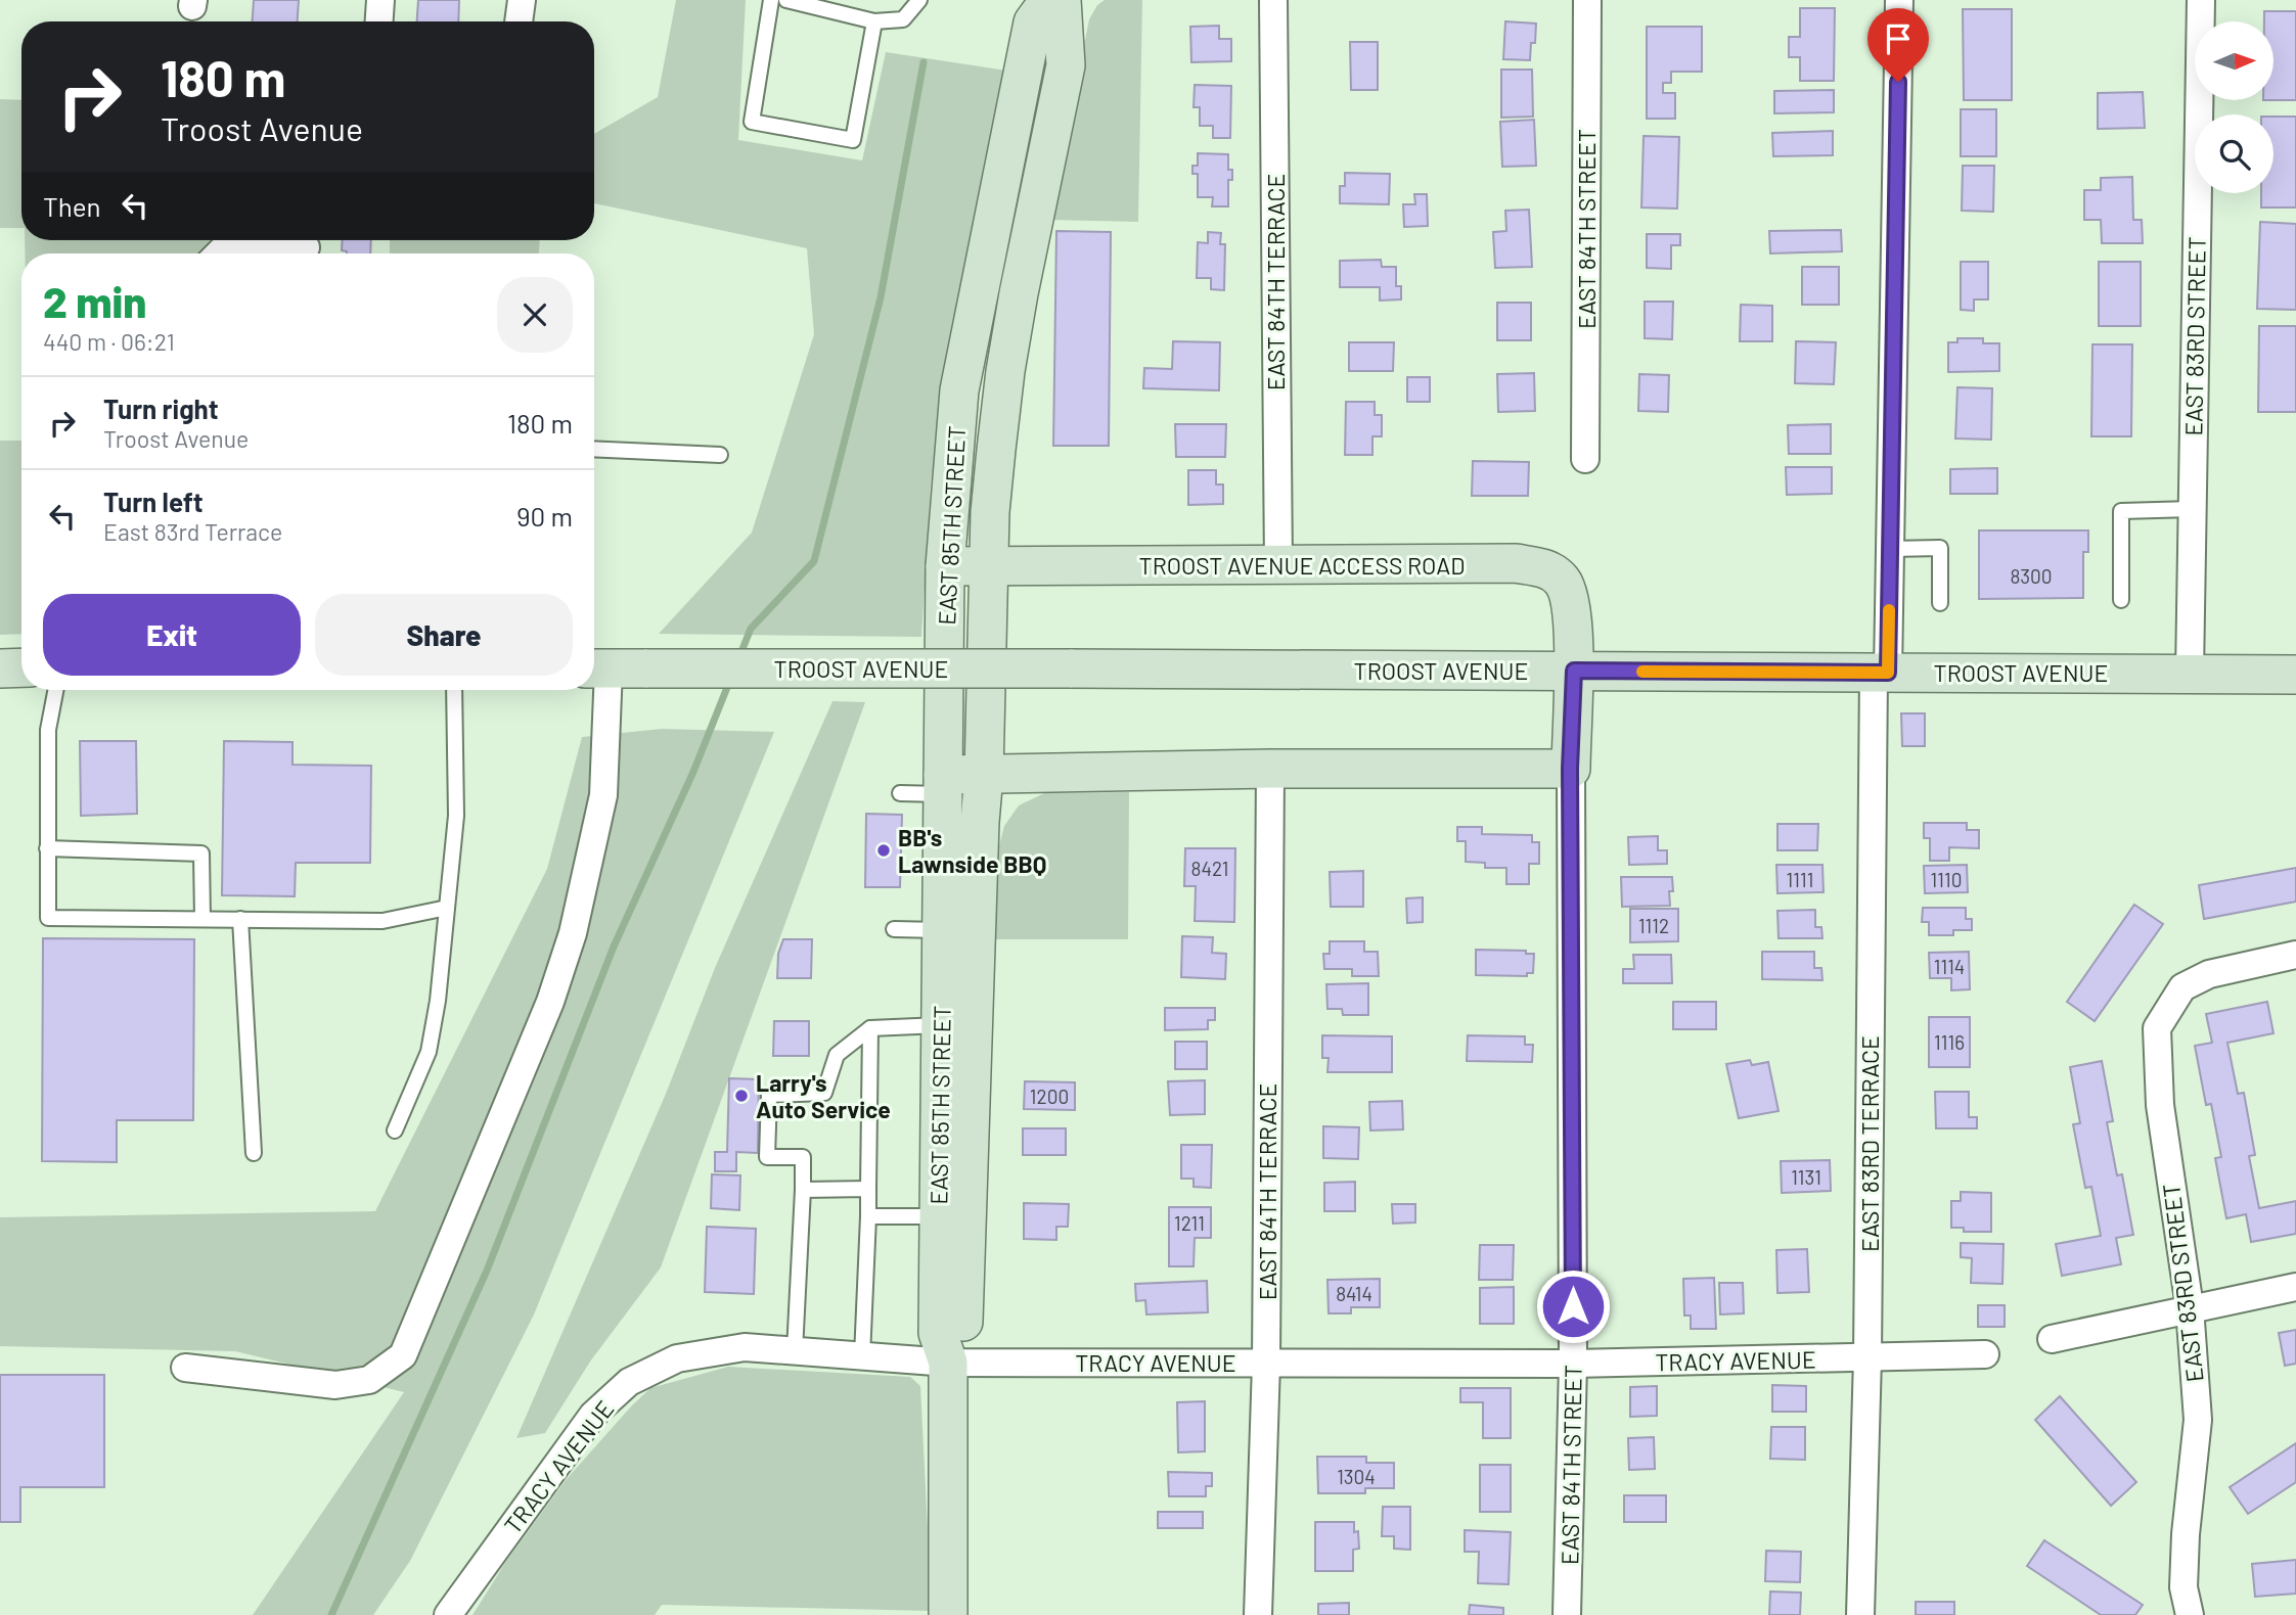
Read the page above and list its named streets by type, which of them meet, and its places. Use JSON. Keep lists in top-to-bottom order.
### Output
{
  "streets": {
    "main road": [
      "EAST 84TH STREET",
      "EAST 85TH STREET",
      "TROOST AVENUE ACCESS ROAD",
      "TROOST AVENUE"
    ],
    "street": [
      "EAST 84TH TERRACE",
      "EAST 83RD STREET",
      "EAST 83RD TERRACE",
      "TRACY AVENUE"
    ]
  },
  "crossings": [
    ["EAST 84TH STREET", "TROOST AVENUE ACCESS ROAD"],
    ["EAST 84TH STREET", "TROOST AVENUE"],
    ["EAST 84TH STREET", "TRACY AVENUE"],
    ["EAST 84TH TERRACE", "TROOST AVENUE ACCESS ROAD"],
    ["EAST 84TH TERRACE", "TRACY AVENUE"],
    ["EAST 83RD STREET", "TROOST AVENUE"],
    ["EAST 85TH STREET", "TROOST AVENUE ACCESS ROAD"],
    ["EAST 85TH STREET", "TRACY AVENUE"],
    ["TROOST AVENUE ACCESS ROAD", "TROOST AVENUE"],
    ["TROOST AVENUE", "EAST 83RD TERRACE"],
    ["EAST 83RD TERRACE", "TRACY AVENUE"]
  ],
  "places": ["BB's Lawnside BBQ", "Larry's Auto Service"],
  "house_numbers": [
    "8300",
    "8421",
    "1111",
    "1110",
    "1112",
    "1114",
    "1116",
    "1200",
    "1131",
    "1211",
    "8414",
    "1304"
  ],
  "north": "right",
  "page": {
    "turn": ["180 m", "Troost Avenue"],
    "then": "Then",
    "heading": ["2 min", "440 m · 06:21"],
    "list": [
      {
        "name": "Turn right",
        "note": "Troost Avenue",
        "value": "180 m"
      },
      {
        "name": "Turn left",
        "note": "East 83rd Terrace",
        "value": "90 m"
      }
    ],
    "buttons": ["Exit", "Share"]
  }
}
